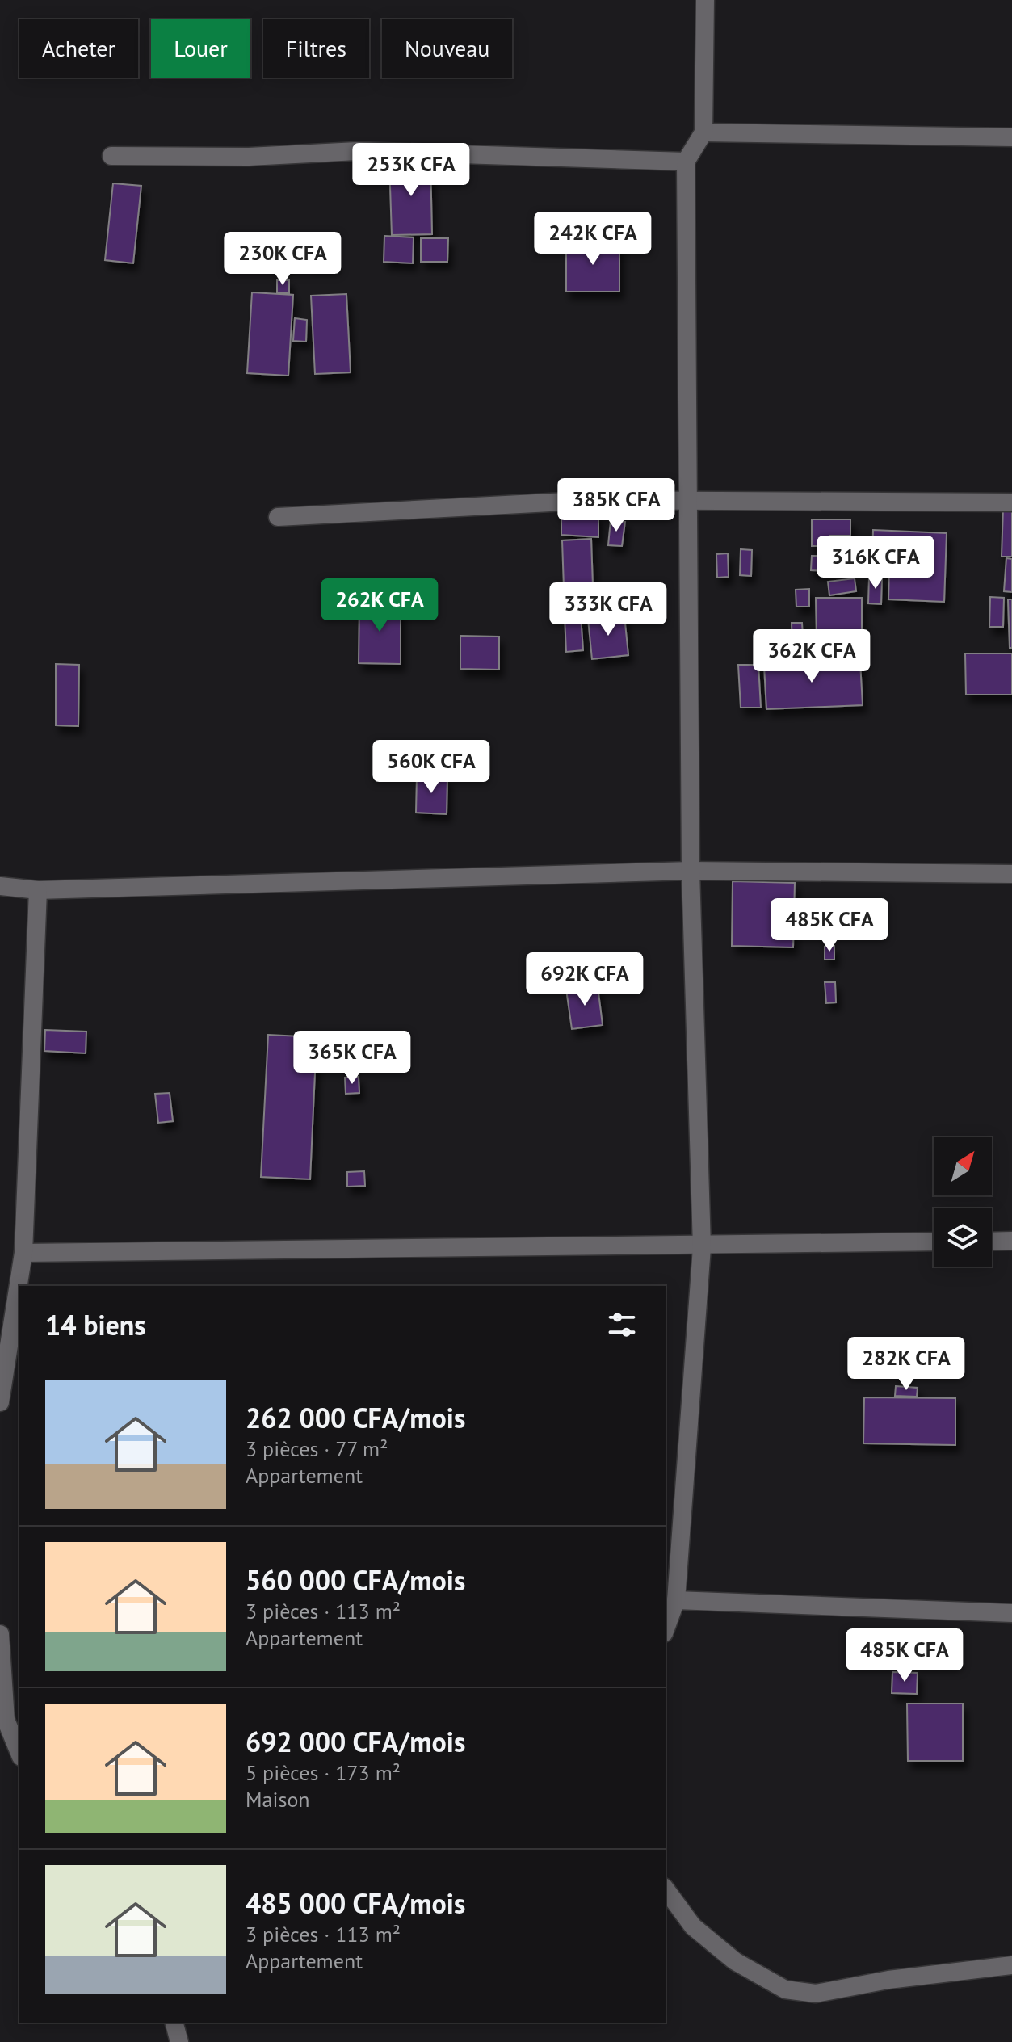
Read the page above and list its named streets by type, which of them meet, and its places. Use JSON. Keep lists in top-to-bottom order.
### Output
{
  "north": "top right",
  "page": {
    "chip": [
      "Acheter",
      "Louer",
      "Filtres",
      "Nouveau"
    ],
    "price": [
      "253K CFA",
      "242K CFA",
      "230K CFA",
      "385K CFA",
      "316K CFA",
      "262K CFA",
      "333K CFA",
      "362K CFA",
      "560K CFA",
      "485K CFA",
      "692K CFA",
      "365K CFA",
      "282K CFA",
      "485K CFA"
    ],
    "heading": "14 biens",
    "list": [
      {
        "name": "262 000 CFA/mois",
        "note": "3 pièces · 77 m² · Appartement"
      },
      {
        "name": "560 000 CFA/mois",
        "note": "3 pièces · 113 m² · Appartement"
      },
      {
        "name": "692 000 CFA/mois",
        "note": "5 pièces · 173 m² · Maison"
      },
      {
        "name": "485 000 CFA/mois",
        "note": "3 pièces · 113 m² · Appartement"
      }
    ]
  }
}
